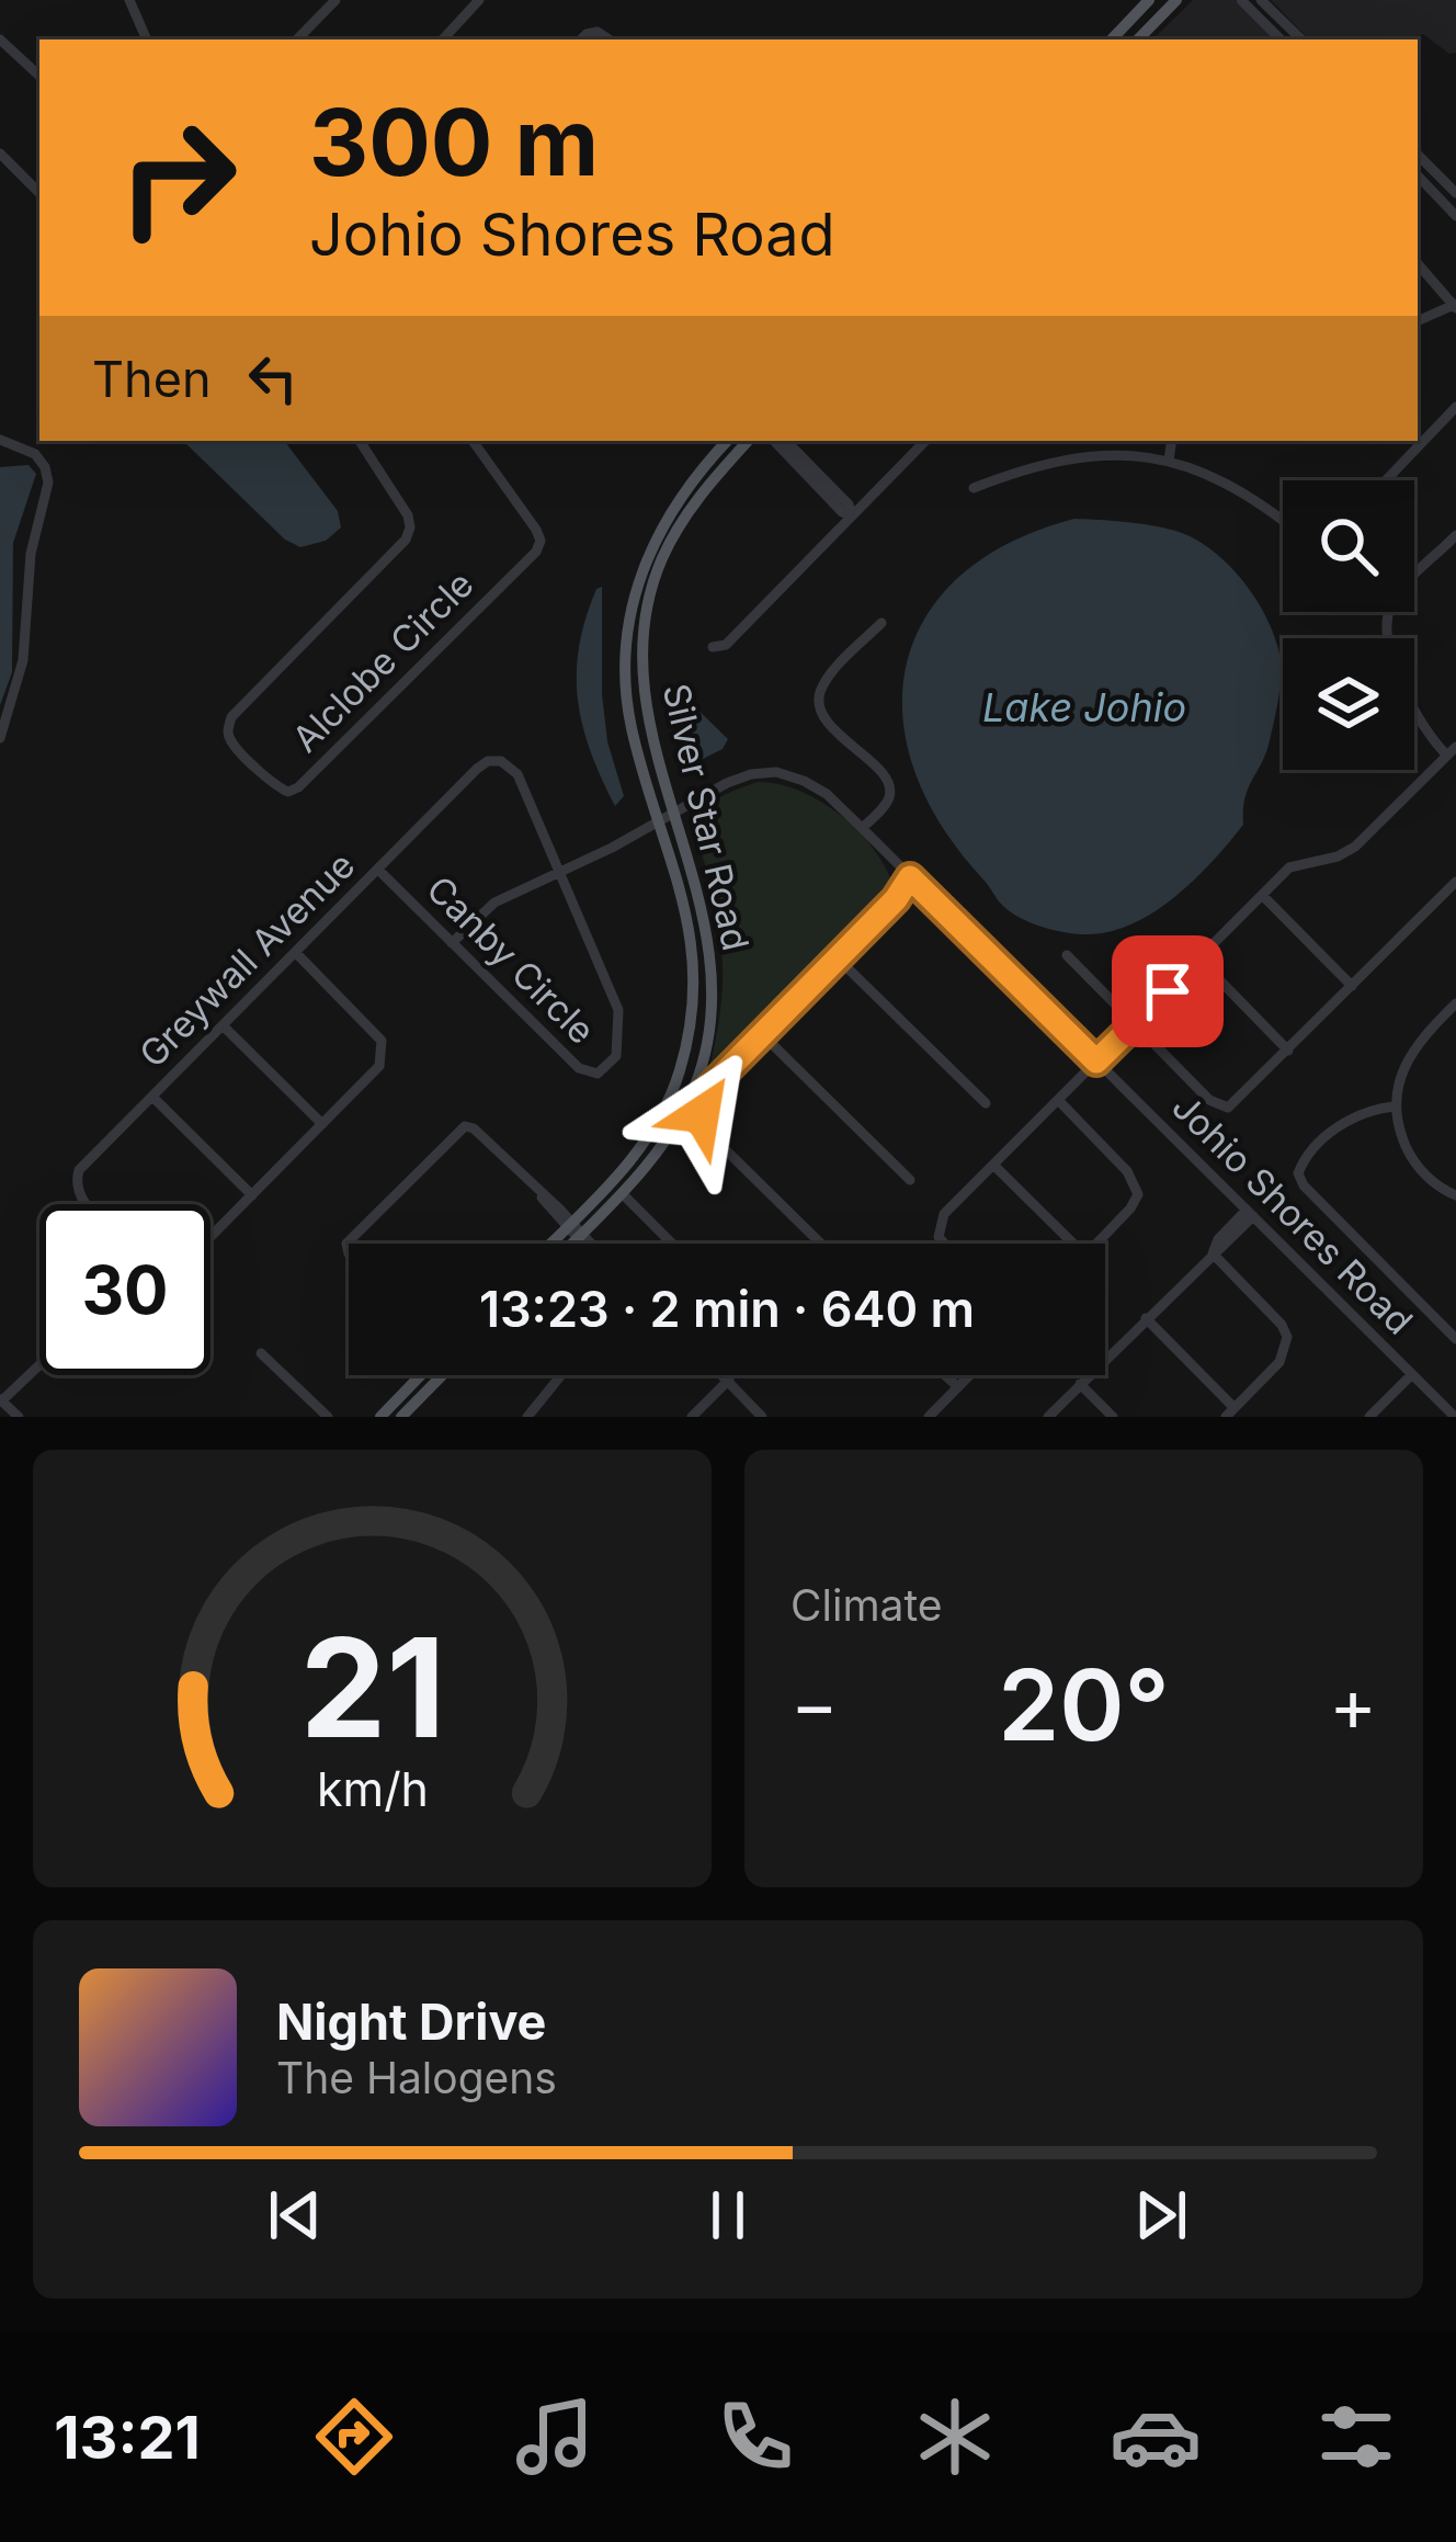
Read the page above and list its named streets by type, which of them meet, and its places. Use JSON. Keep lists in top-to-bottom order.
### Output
{
  "streets": {
    "main road": ["Silver Star Road"],
    "street": [
      "Alclobe Circle",
      "Greywall Avenue",
      "Canby Circle",
      "Johio Shores Road"
    ]
  },
  "crossings": [
    ["Silver Star Road", "Johio Shores Road"],
    ["Greywall Avenue", "Canby Circle"],
    ["Canby Circle", "Johio Shores Road"]
  ],
  "water": ["Lake Johio"],
  "page": {
    "turn": ["300 m", "Johio Shores Road"],
    "then": "Then",
    "limit": "30",
    "trip": "13:23 · 2 min · 640 m",
    "tile": "Climate",
    "heat": ["−", "20°", "+"],
    "song": ["Night Drive", "The Halogens"],
    "tabs": "13:21",
    "gauge": ["21", "km/h"]
  }
}
